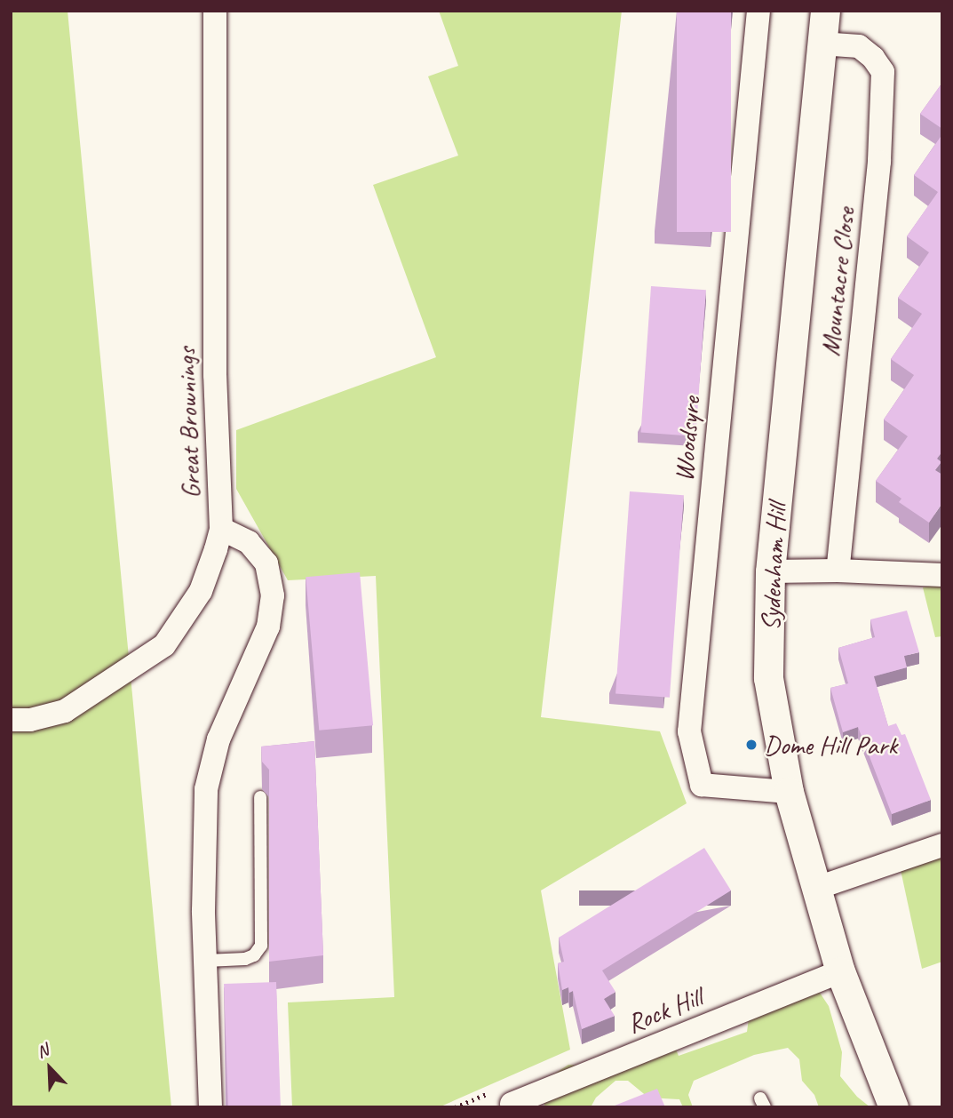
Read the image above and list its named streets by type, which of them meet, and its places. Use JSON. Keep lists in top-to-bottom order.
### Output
{
  "streets": {
    "street": [
      "Mountacre Close",
      "Great Brownings",
      "Woodsyre",
      "Sydenham Hill",
      "Rock Hill"
    ]
  },
  "crossings": [
    ["Mountacre Close", "Sydenham Hill"],
    ["Woodsyre", "Sydenham Hill"],
    ["Sydenham Hill", "Rock Hill"]
  ],
  "places": ["Dome Hill Park"],
  "north": "top left"
}
